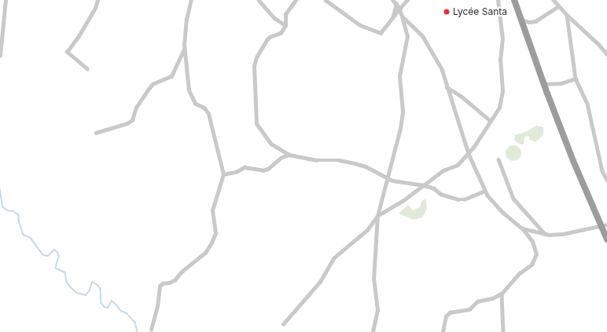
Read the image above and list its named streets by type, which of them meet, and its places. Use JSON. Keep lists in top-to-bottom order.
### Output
{
  "places": ["Lycée Santa"]
}
